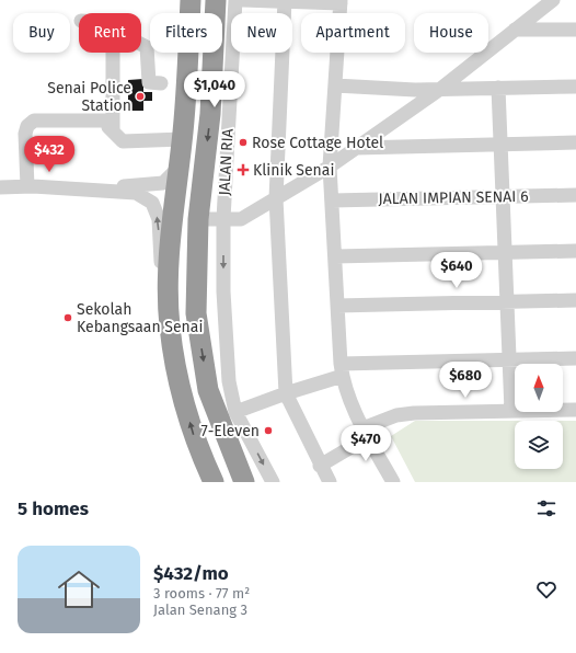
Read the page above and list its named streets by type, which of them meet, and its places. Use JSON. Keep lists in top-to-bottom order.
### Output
{
  "streets": {
    "street": ["JALAN RIA", "JALAN IMPIAN SENAI 6"]
  },
  "places": {
    "other": [
      "Senai Police Station",
      "Rose Cottage Hotel",
      "Sekolah Kebangsaan Senai",
      "7-Eleven"
    ],
    "health": ["Klinik Senai"]
  },
  "north": "top",
  "page": {
    "chip": [
      "Buy",
      "Rent",
      "Filters",
      "New",
      "Apartment",
      "House"
    ],
    "price": [
      "$1,040",
      "$432",
      "$640",
      "$680",
      "$470"
    ],
    "heading": "5 homes",
    "list": [
      {
        "name": "$432/mo",
        "note": "3 rooms · 77 m² · Jalan Senang 3"
      }
    ]
  }
}
